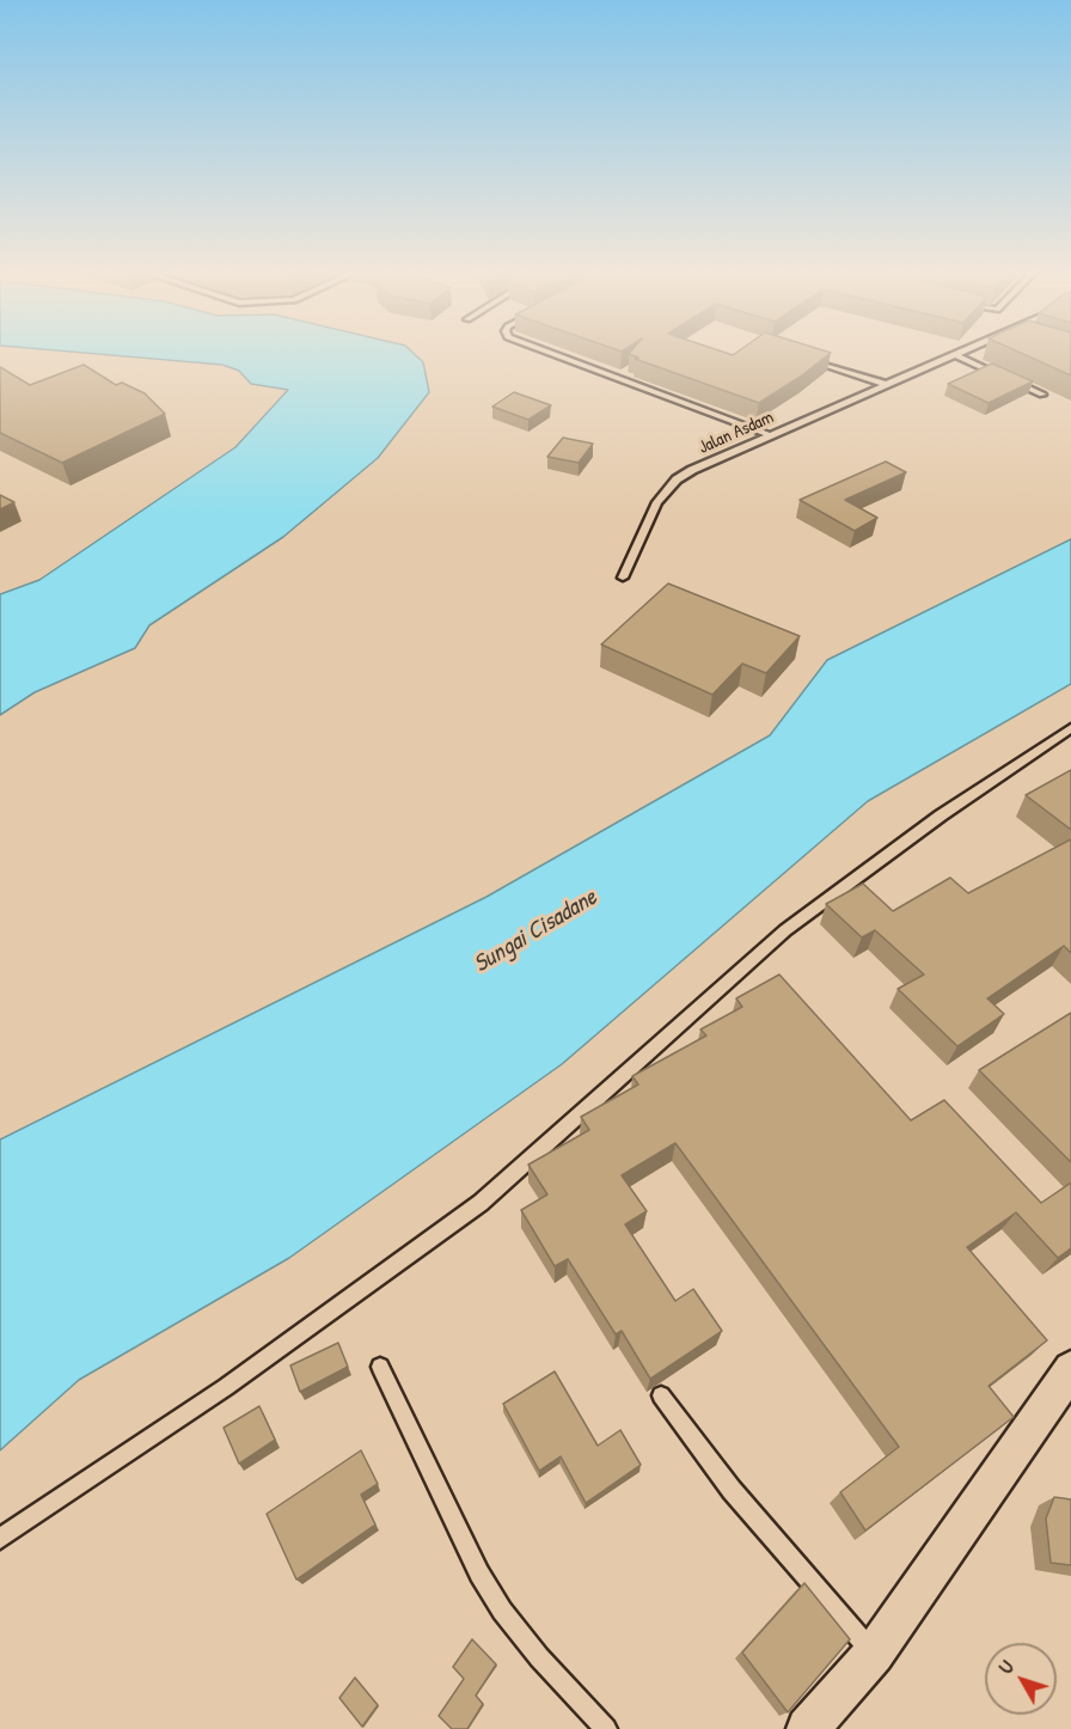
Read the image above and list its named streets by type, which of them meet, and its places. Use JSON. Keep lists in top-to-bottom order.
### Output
{
  "streets": {
    "lane": ["Jalan Asdam"]
  },
  "water": ["Sungai Cisadane"],
  "north": "top left"
}
